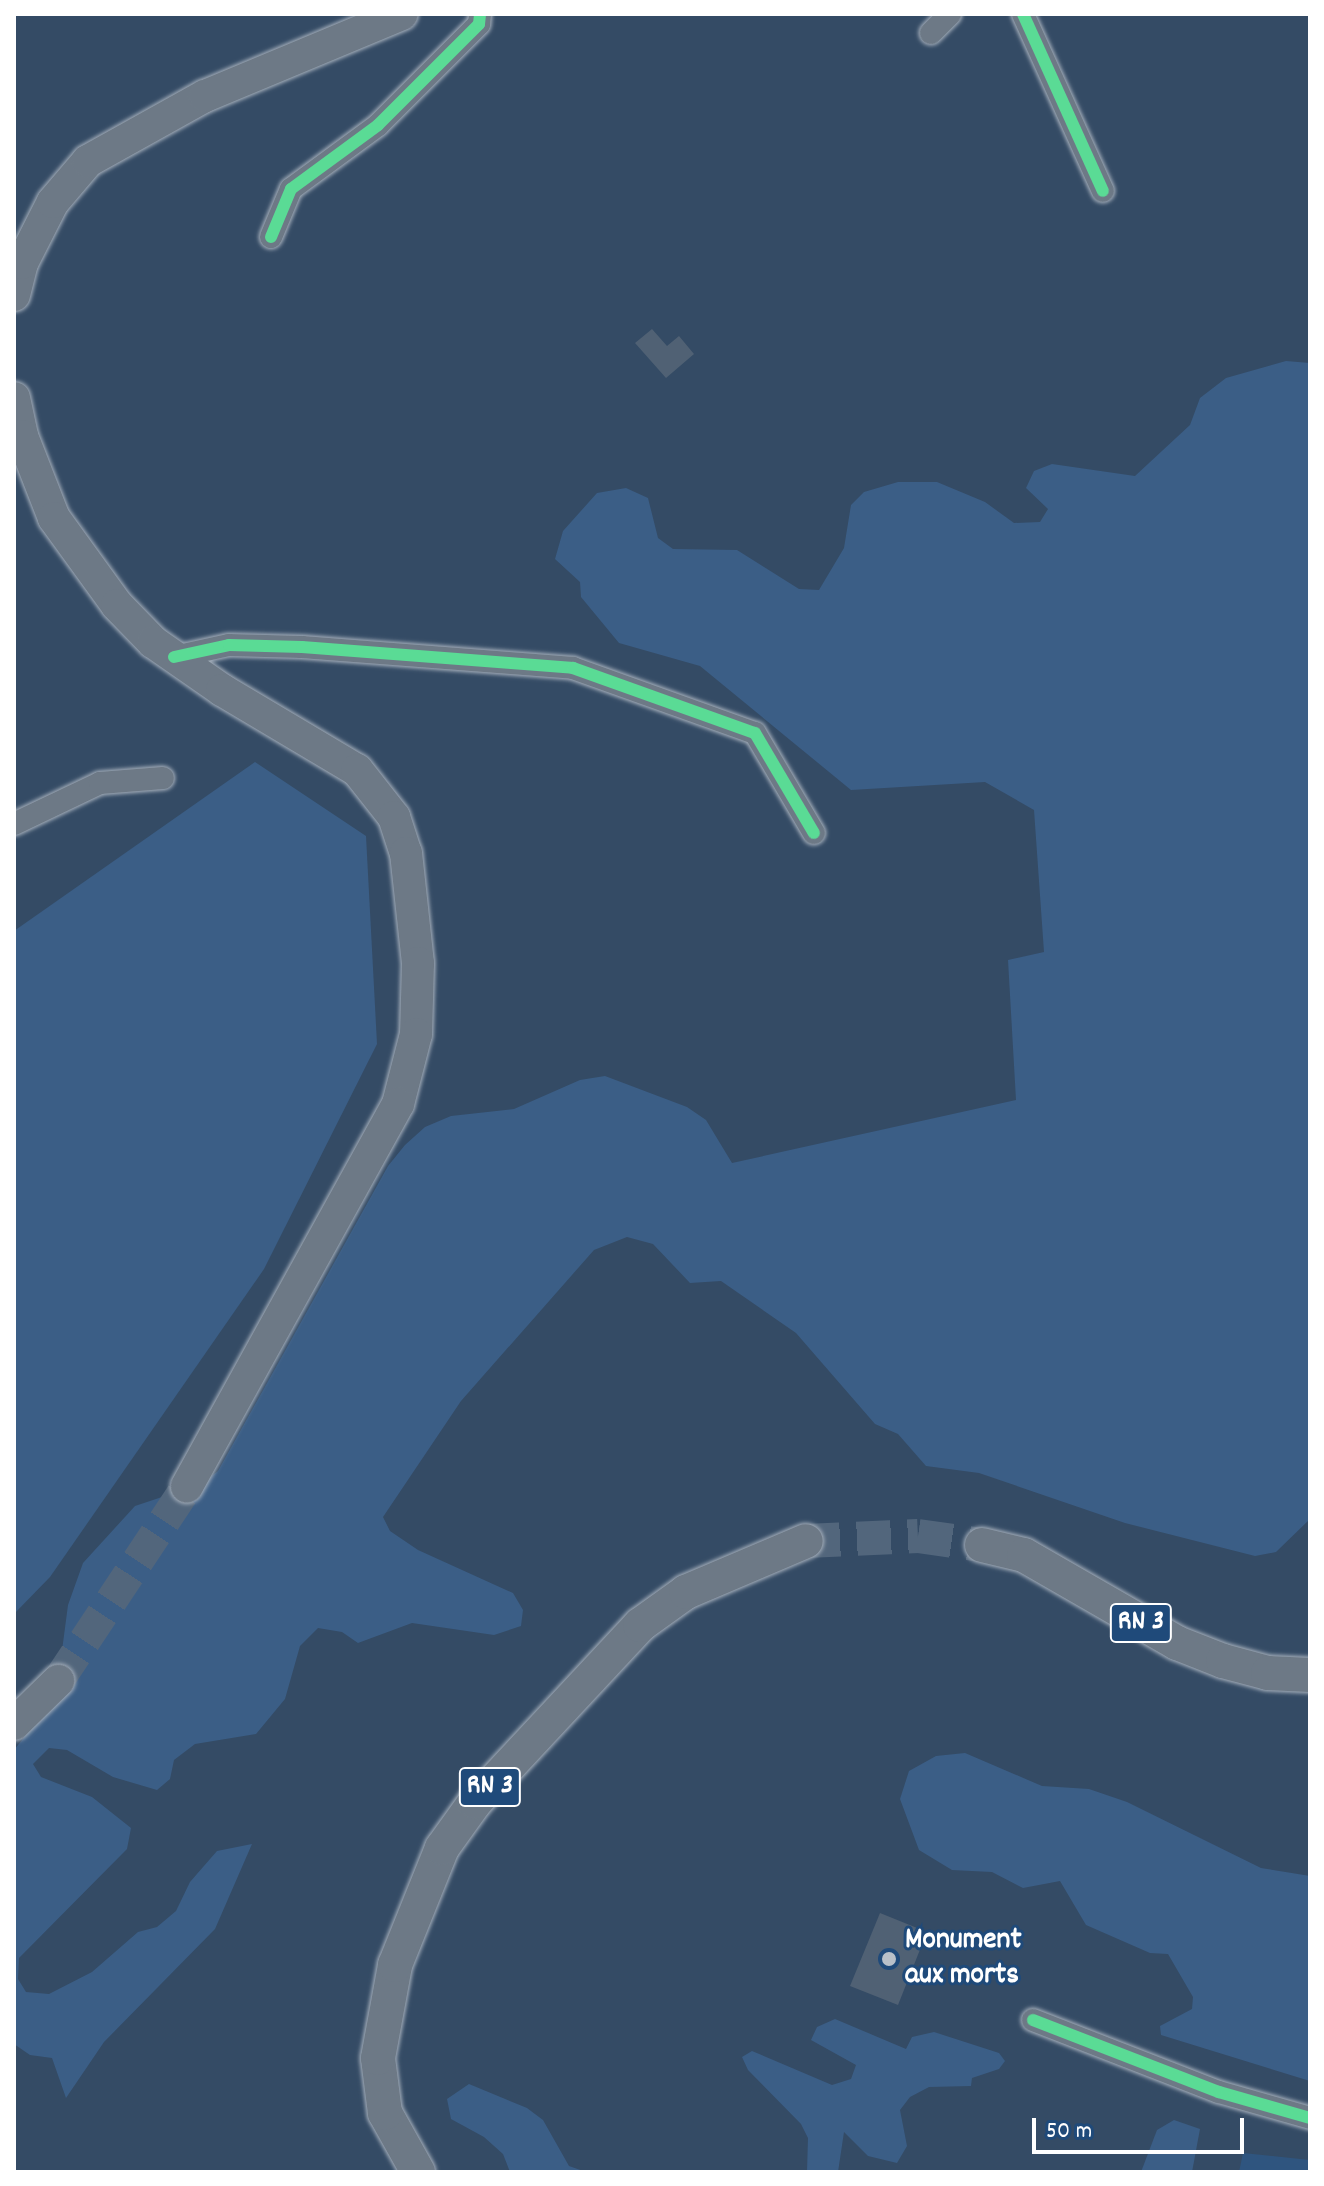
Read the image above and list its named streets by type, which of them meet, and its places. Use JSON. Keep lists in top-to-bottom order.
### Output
{
  "streets": {
    "main road": ["RN 3"]
  },
  "places": ["Monument aux morts"],
  "scale_bar": "50 m"
}
